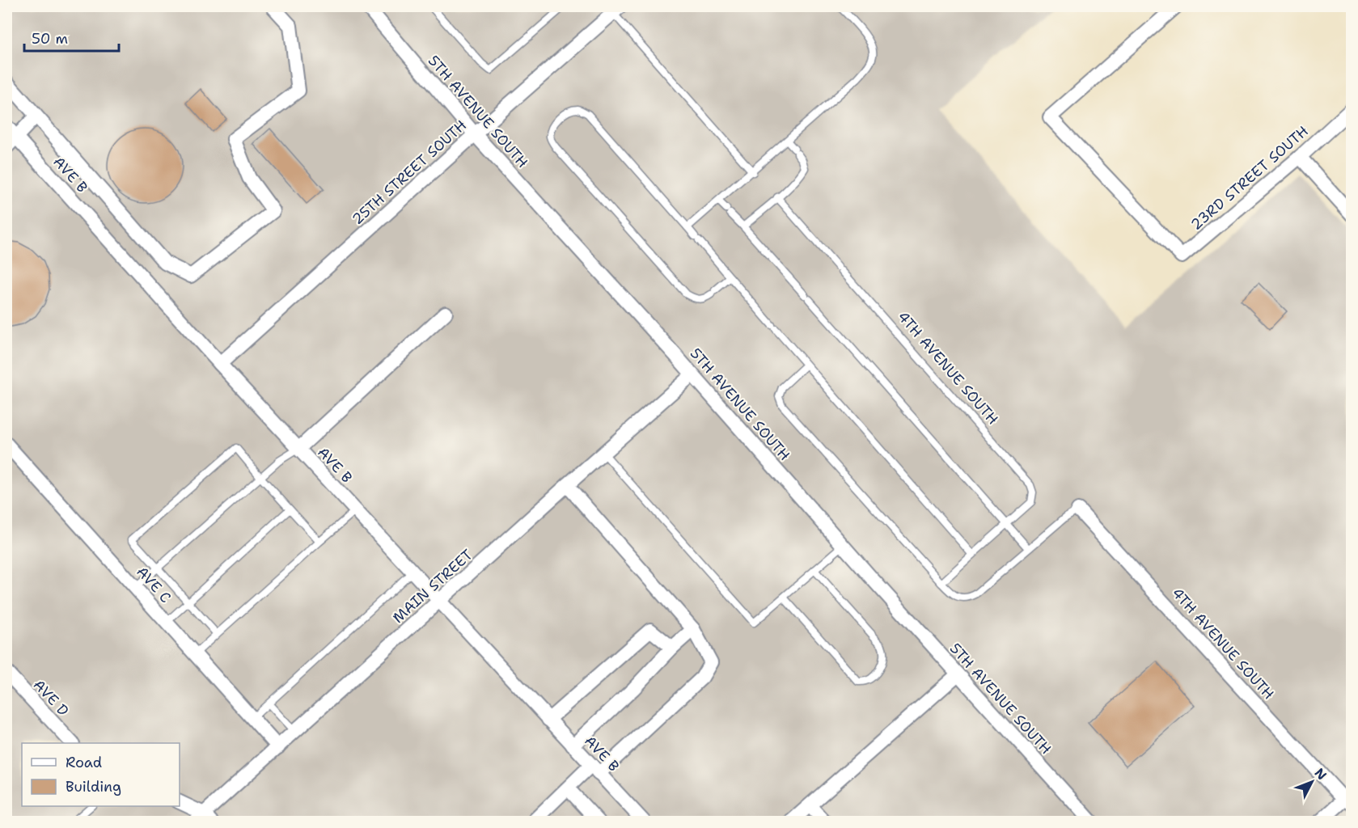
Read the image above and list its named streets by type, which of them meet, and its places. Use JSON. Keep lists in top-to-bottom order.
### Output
{
  "streets": {
    "street": [
      "5TH AVENUE SOUTH",
      "25TH STREET SOUTH",
      "AVE B",
      "23RD STREET SOUTH",
      "4TH AVENUE SOUTH",
      "AVE C",
      "MAIN STREET",
      "AVE D"
    ]
  },
  "crossings": [
    ["5TH AVENUE SOUTH", "25TH STREET SOUTH"],
    ["5TH AVENUE SOUTH", "MAIN STREET"],
    ["25TH STREET SOUTH", "AVE B"],
    ["AVE B", "MAIN STREET"],
    ["AVE C", "MAIN STREET"]
  ],
  "legend": ["Road", "Building"],
  "scale_bar": "50 m",
  "north": "top right"
}
